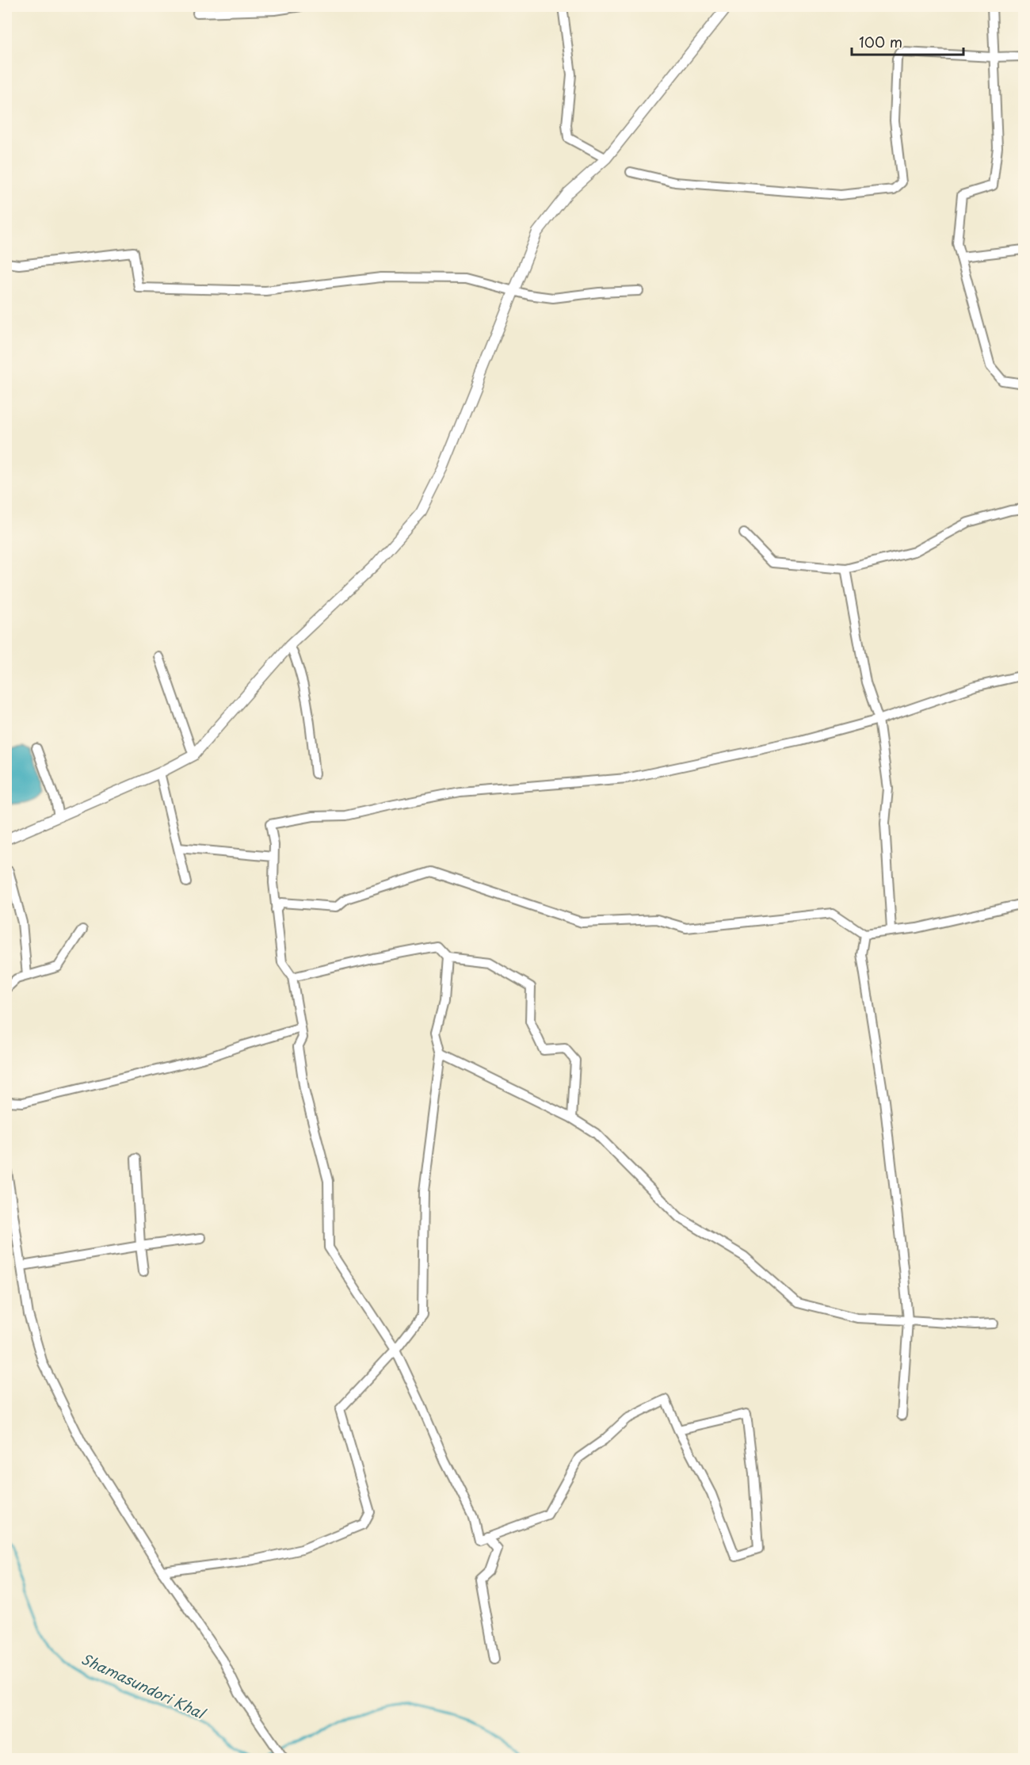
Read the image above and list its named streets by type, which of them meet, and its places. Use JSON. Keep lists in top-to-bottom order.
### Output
{
  "water": ["Shamasundori Khal"],
  "scale_bar": "100 m"
}
